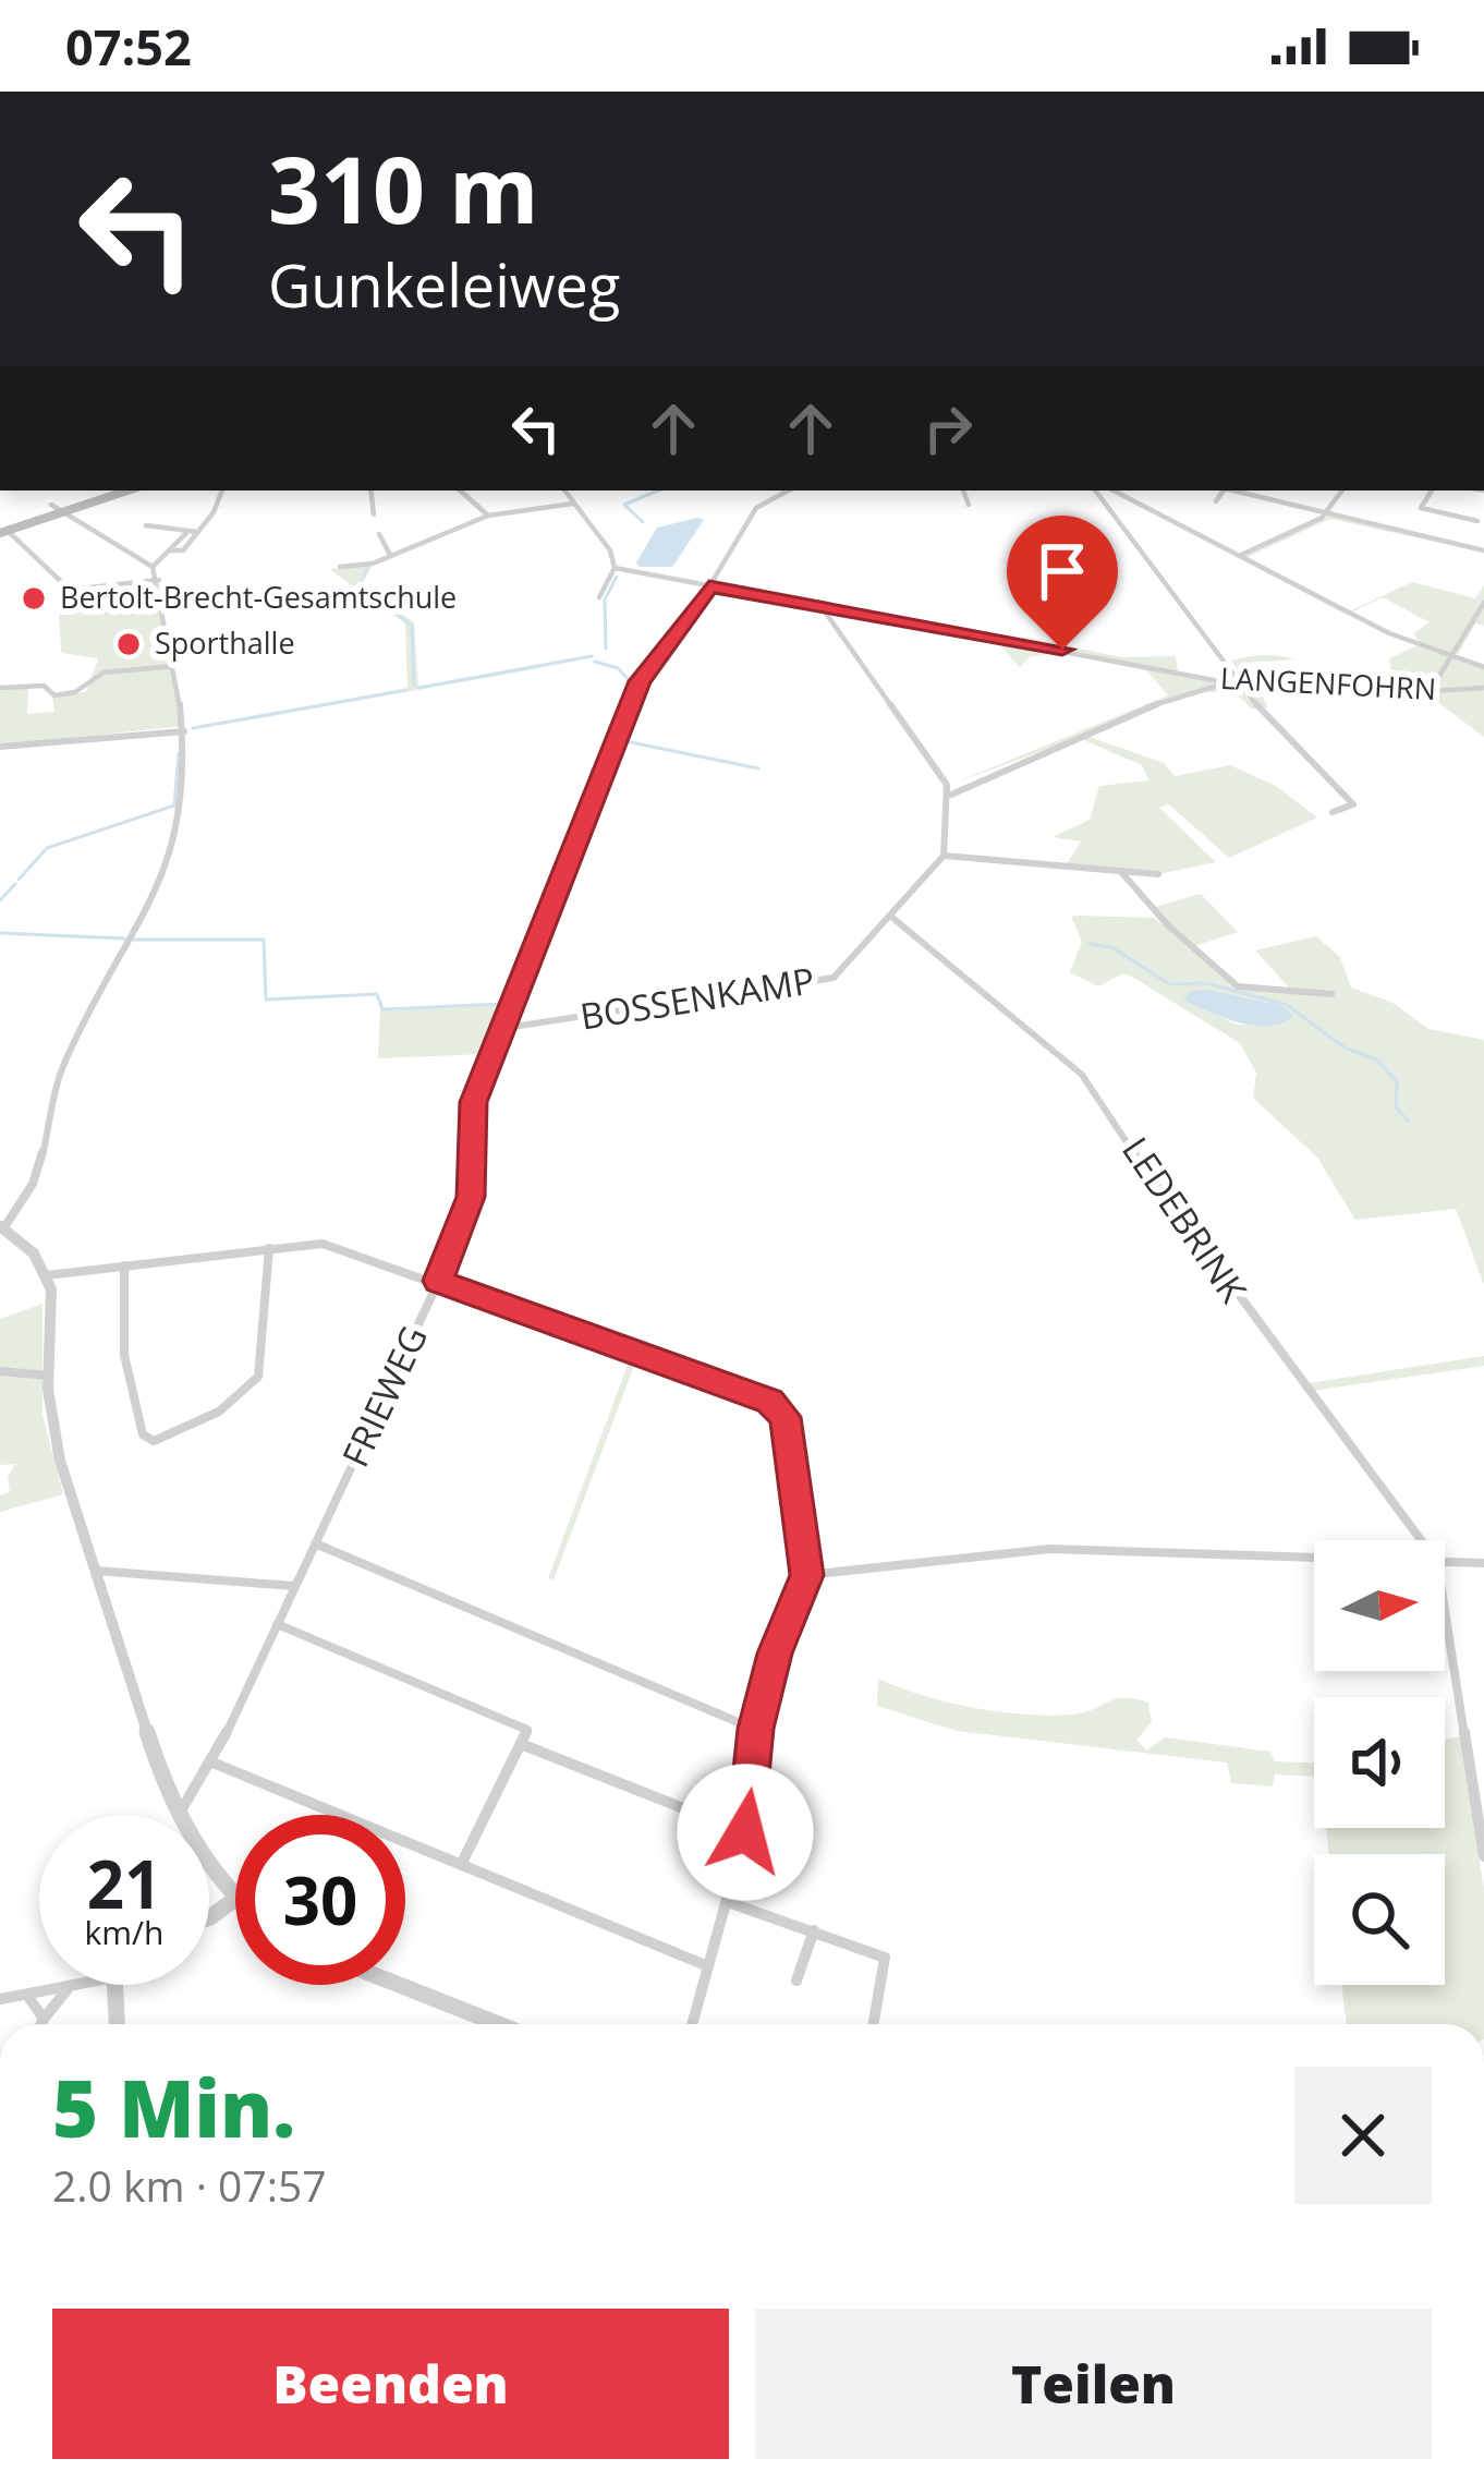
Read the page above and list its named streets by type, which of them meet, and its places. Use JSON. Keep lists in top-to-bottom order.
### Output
{
  "streets": {
    "street": [
      "LANGENFOHRN",
      "BOSSENKAMP",
      "LEDEBRINK",
      "FRIEWEG"
    ]
  },
  "crossings": [
    ["LANGENFOHRN", "FRIEWEG"],
    ["BOSSENKAMP", "LEDEBRINK"],
    ["BOSSENKAMP", "FRIEWEG"]
  ],
  "places": ["Bertolt-Brecht-Gesamtschule", "Sporthalle"],
  "north": "right",
  "page": {
    "status": "07:52",
    "turn": ["310 m", "Gunkeleiweg"],
    "speed": "21 km/h",
    "limit": "30",
    "heading": ["5 Min.", "2.0 km · 07:57"],
    "buttons": ["Beenden", "Teilen"]
  }
}
